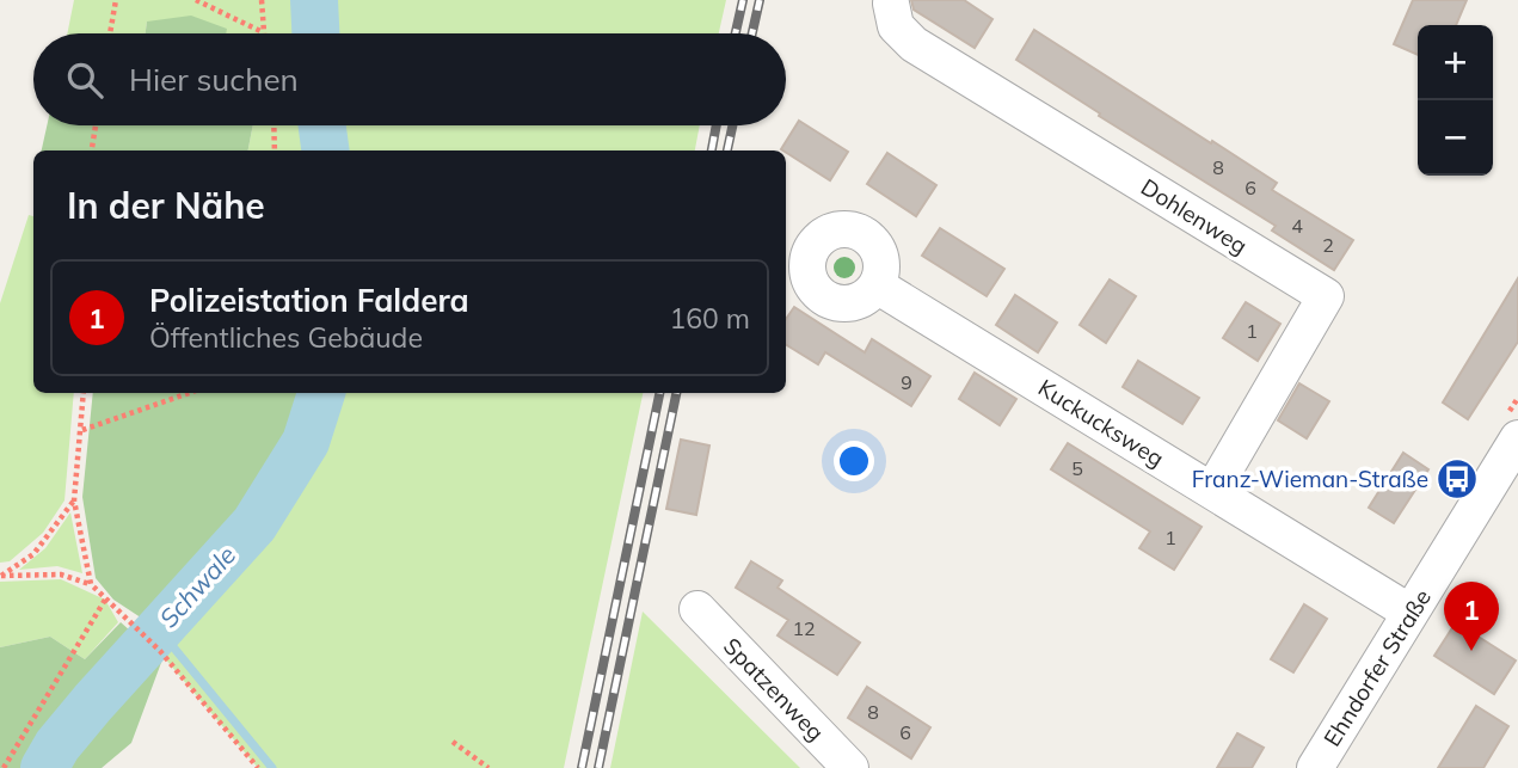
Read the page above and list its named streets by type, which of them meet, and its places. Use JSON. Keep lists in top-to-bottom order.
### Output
{
  "streets": {
    "street": [
      "Dohlenweg",
      "Kuckucksweg",
      "Ehndorfer Straße",
      "Spatzenweg"
    ]
  },
  "crossings": [
    ["Dohlenweg", "Kuckucksweg"],
    ["Kuckucksweg", "Ehndorfer Straße"]
  ],
  "water": ["Schwale"],
  "places": {
    "bus stop": ["Franz-Wieman-Straße"]
  },
  "house_numbers": [
    "8",
    "6",
    "4",
    "2",
    "1",
    "9",
    "5",
    "1",
    "12",
    "8",
    "6"
  ],
  "page": {
    "map_buttons": ["+", "−"],
    "search": "Hier suchen",
    "heading": "In der Nähe",
    "list": [
      {
        "mark": "1",
        "name": "Polizeistation Faldera",
        "note": "Öffentliches Gebäude",
        "value": "160 m"
      }
    ],
    "pins": "1"
  }
}
